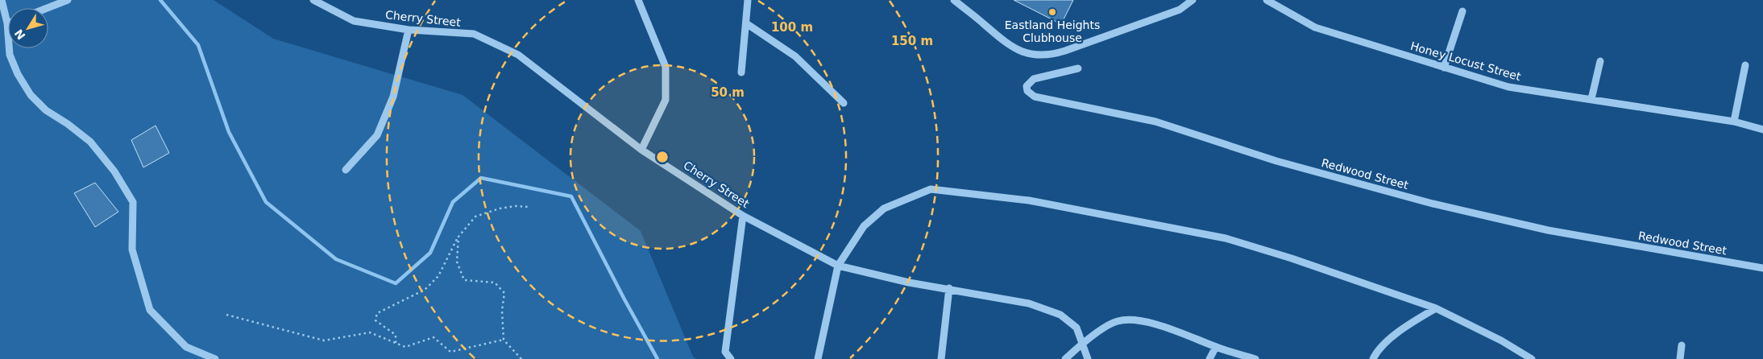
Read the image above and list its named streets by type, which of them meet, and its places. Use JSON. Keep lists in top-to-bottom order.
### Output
{
  "streets": {
    "street": ["Cherry Street", "Honey Locust Street", "Redwood Street"]
  },
  "places": ["Eastland Heights Clubhouse"],
  "north": "bottom left",
  "rings": ["100 m", "150 m", "50 m"]
}
